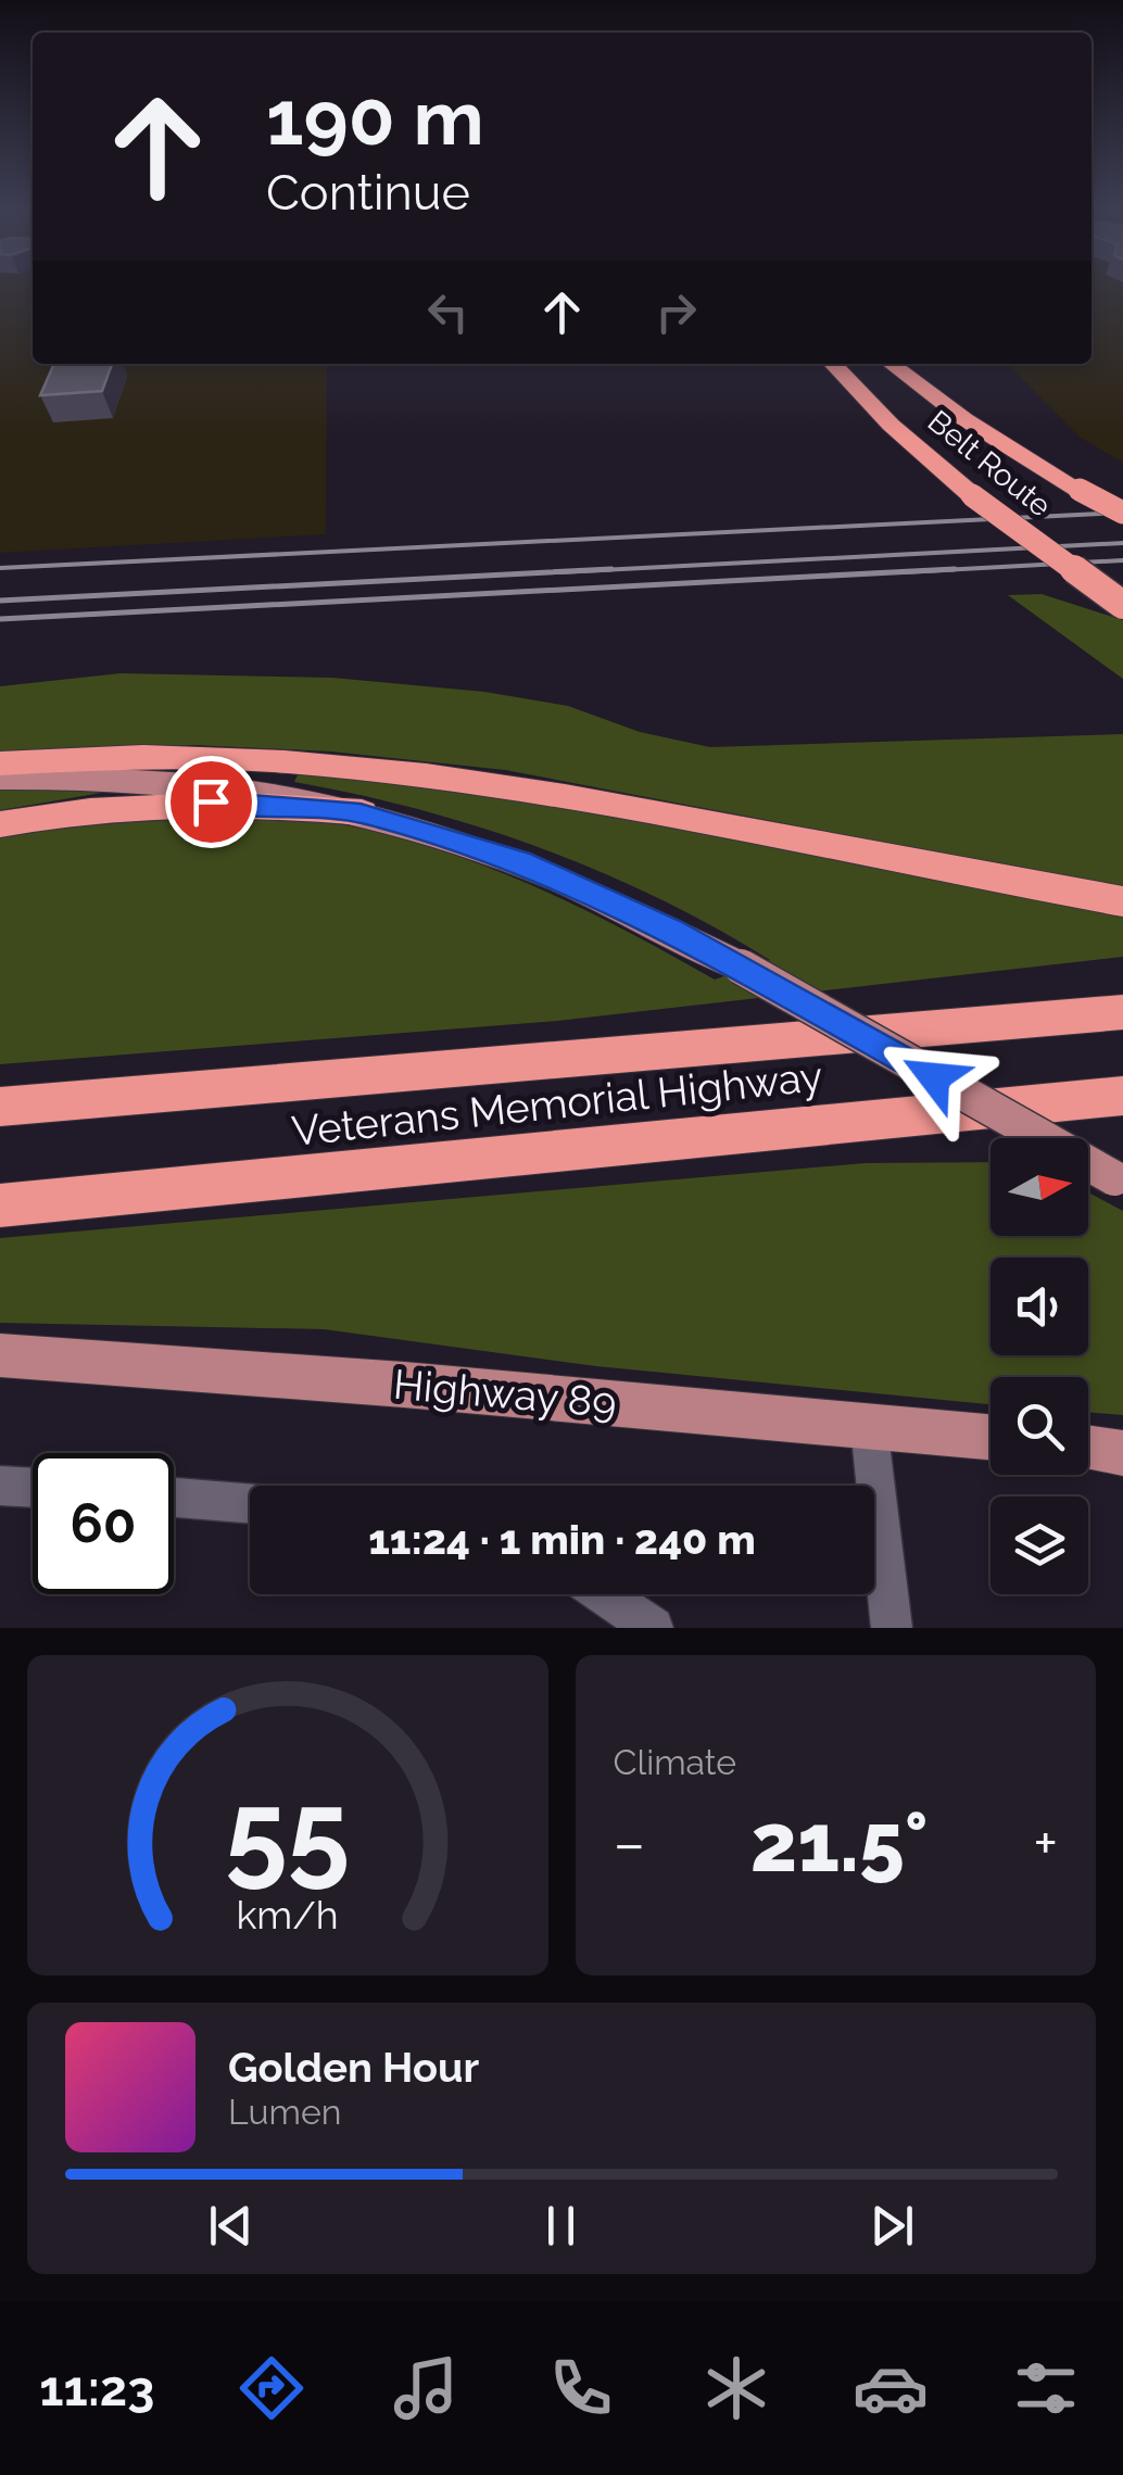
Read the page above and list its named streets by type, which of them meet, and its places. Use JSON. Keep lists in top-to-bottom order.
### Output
{
  "streets": {
    "highway": ["Belt Route", "Veterans Memorial Highway"],
    "main road": ["Highway 89"]
  },
  "north": "right",
  "page": {
    "turn": ["190 m", "Continue"],
    "limit": "60",
    "trip": "11:24 · 1 min · 240 m",
    "tile": "Climate",
    "heat": ["−", "21.5°", "+"],
    "song": ["Golden Hour", "Lumen"],
    "tabs": "11:23",
    "gauge": ["55", "km/h"]
  }
}
